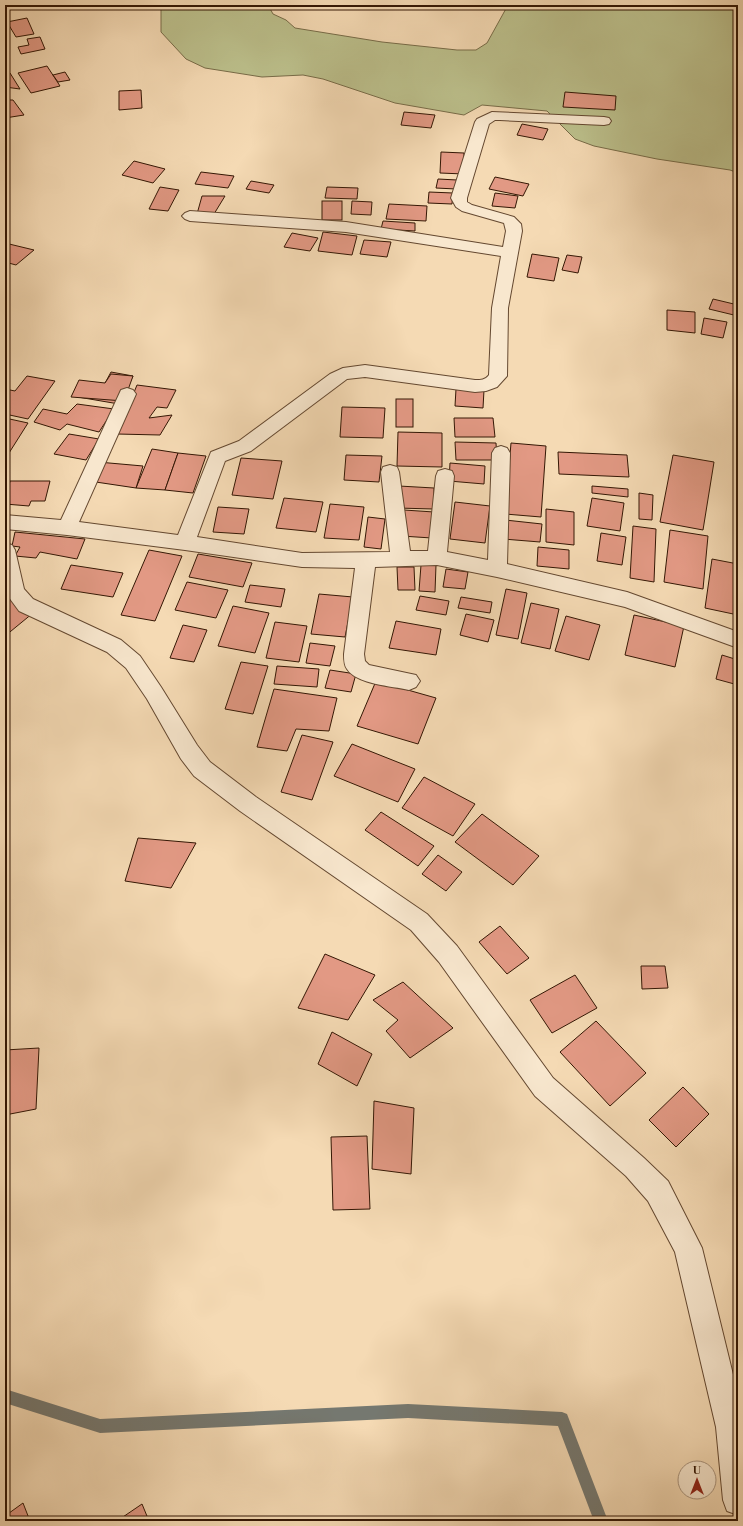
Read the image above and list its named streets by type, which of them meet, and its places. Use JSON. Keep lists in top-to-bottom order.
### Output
{
  "north": "top"
}
